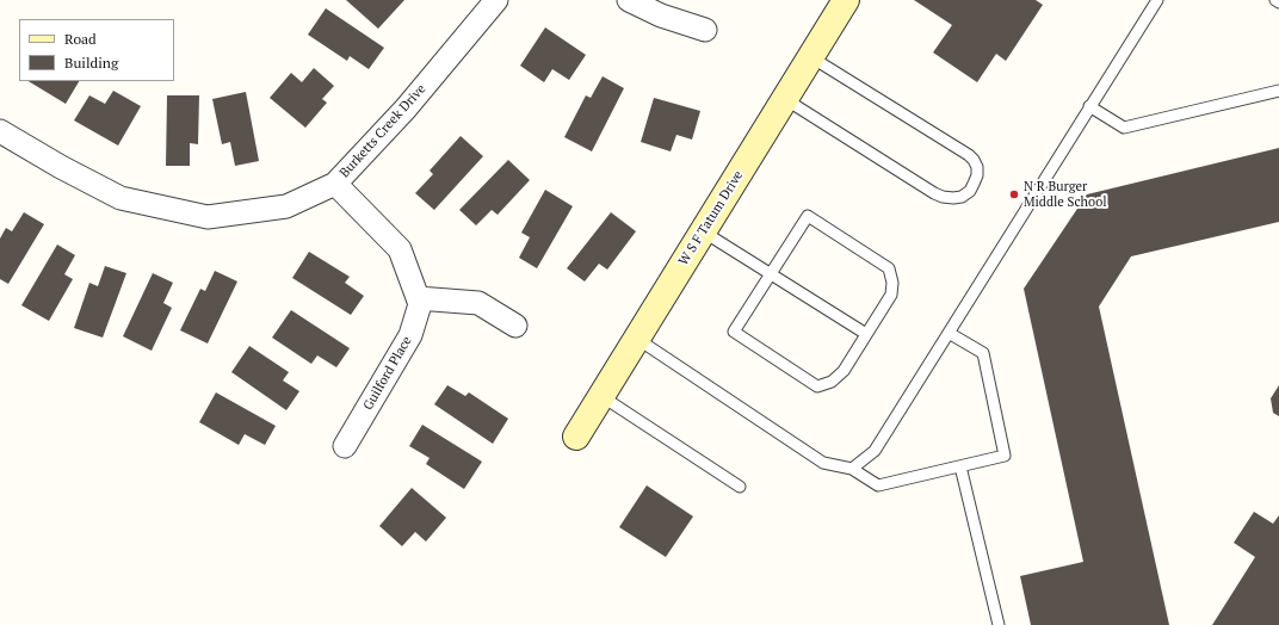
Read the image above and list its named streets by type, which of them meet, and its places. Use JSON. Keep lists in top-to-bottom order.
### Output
{
  "streets": {
    "street": ["Burketts Creek Drive", "W S F Tatum Drive", "Guilford Place"]
  },
  "crossings": [
    ["Burketts Creek Drive", "Guilford Place"]
  ],
  "places": ["N R Burger Middle School"],
  "legend": ["Road", "Building"]
}
